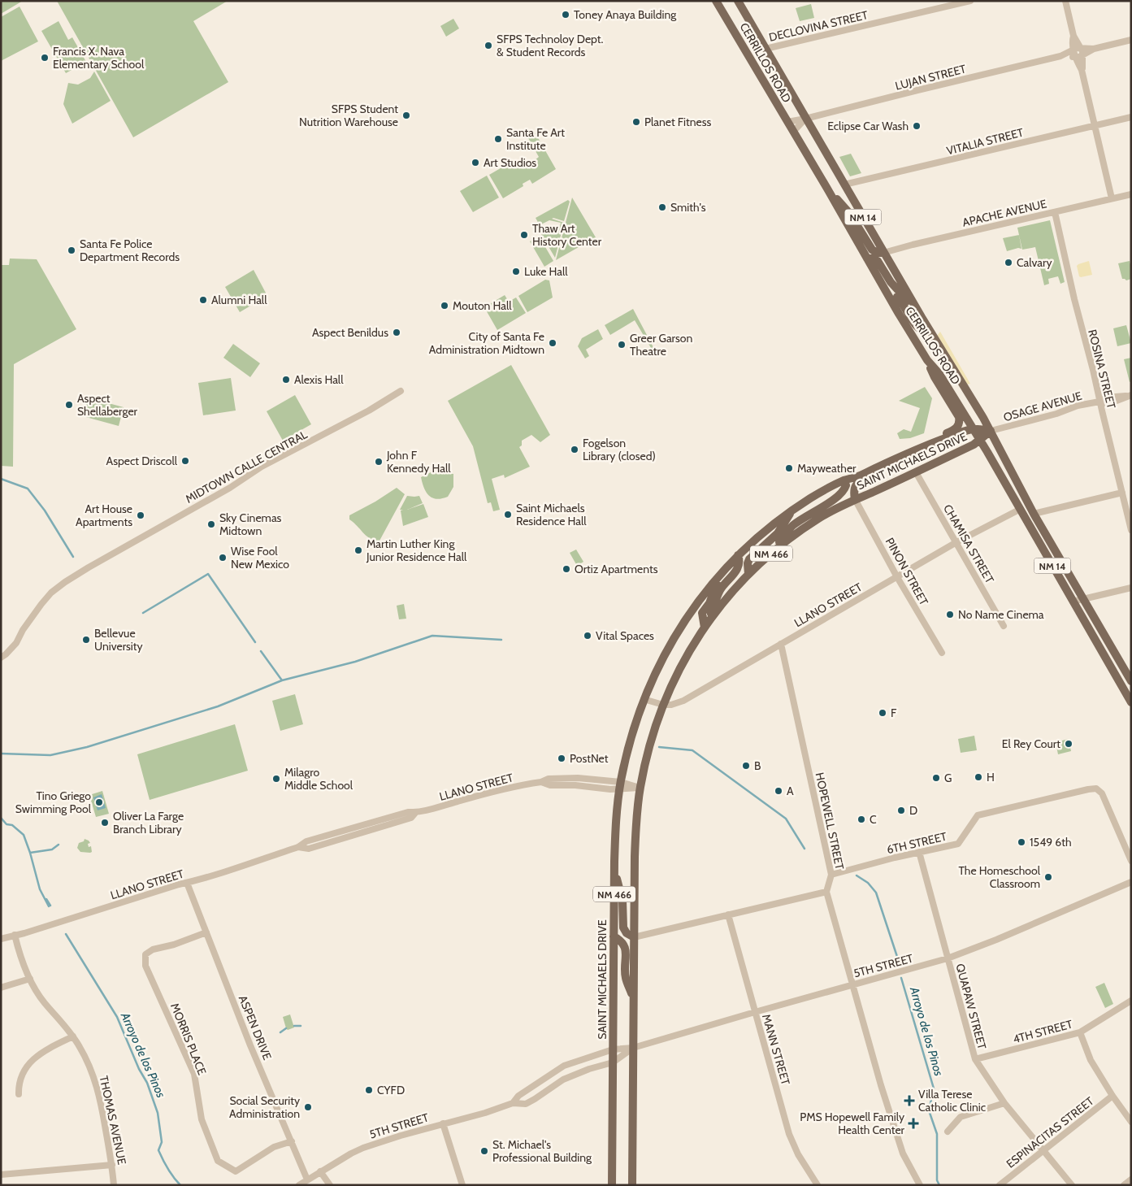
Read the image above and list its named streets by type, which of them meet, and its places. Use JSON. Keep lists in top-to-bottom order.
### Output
{
  "streets": {
    "main road": [
      "CERRILLOS ROAD",
      "NM 14",
      "SAINT MICHAELS DRIVE",
      "NM 466"
    ],
    "street": [
      "DECLOVINA STREET",
      "LUJAN STREET",
      "VITALIA STREET",
      "APACHE AVENUE",
      "ROSINA STREET",
      "OSAGE AVENUE",
      "MIDTOWN CALLE CENTRAL",
      "CHAMISA STREET",
      "PINON STREET",
      "LLANO STREET",
      "HOPEWELL STREET",
      "6TH STREET",
      "5TH STREET",
      "QUAPAW STREET",
      "ASPEN DRIVE",
      "4TH STREET",
      "MORRIS PLACE",
      "MANN STREET",
      "THOMAS AVENUE",
      "ESPINACITAS STREET"
    ]
  },
  "crossings": [
    ["DECLOVINA STREET", "CERRILLOS ROAD"],
    ["CERRILLOS ROAD", "LUJAN STREET"],
    ["CERRILLOS ROAD", "VITALIA STREET"],
    ["CERRILLOS ROAD", "APACHE AVENUE"],
    ["CERRILLOS ROAD", "OSAGE AVENUE"],
    ["CERRILLOS ROAD", "SAINT MICHAELS DRIVE"],
    ["CERRILLOS ROAD", "LLANO STREET"],
    ["APACHE AVENUE", "ROSINA STREET"],
    ["ROSINA STREET", "OSAGE AVENUE"],
    ["OSAGE AVENUE", "SAINT MICHAELS DRIVE"],
    ["SAINT MICHAELS DRIVE", "CHAMISA STREET"],
    ["SAINT MICHAELS DRIVE", "PINON STREET"],
    ["SAINT MICHAELS DRIVE", "LLANO STREET"],
    ["SAINT MICHAELS DRIVE", "5TH STREET"],
    ["CHAMISA STREET", "LLANO STREET"],
    ["PINON STREET", "LLANO STREET"],
    ["LLANO STREET", "HOPEWELL STREET"],
    ["LLANO STREET", "ASPEN DRIVE"],
    ["LLANO STREET", "THOMAS AVENUE"],
    ["HOPEWELL STREET", "6TH STREET"],
    ["6TH STREET", "QUAPAW STREET"],
    ["5TH STREET", "QUAPAW STREET"],
    ["5TH STREET", "ASPEN DRIVE"],
    ["5TH STREET", "MANN STREET"],
    ["QUAPAW STREET", "4TH STREET"],
    ["QUAPAW STREET", "ESPINACITAS STREET"],
    ["ASPEN DRIVE", "MORRIS PLACE"]
  ],
  "water": ["Arroyo de los Pinos"],
  "places": {
    "other": [
      "Toney Anaya Building",
      "SFPS Technoloy Dept. & Student Records",
      "Francis X. Nava Elementary School",
      "SFPS Student Nutrition Warehouse",
      "Planet Fitness",
      "Eclipse Car Wash",
      "Santa Fe Art Institute",
      "Art Studios",
      "Smith's",
      "Thaw Art History Center",
      "Santa Fe Police Department Records",
      "Calvary",
      "Luke Hall",
      "Alumni Hall",
      "Mouton Hall",
      "Aspect Benildus",
      "City of Santa Fe Administration Midtown",
      "Greer Garson Theatre",
      "Alexis Hall",
      "Aspect Shellaberger",
      "Fogelson Library (closed)",
      "Aspect Driscoll",
      "John F Kennedy Hall",
      "Mayweather",
      "Saint Michaels Residence Hall",
      "Art House Apartments",
      "Sky Cinemas Midtown",
      "Martin Luther King Junior Residence Hall",
      "Wise Fool New Mexico",
      "Ortiz Apartments",
      "No Name Cinema",
      "Vital Spaces",
      "Bellevue University",
      "F",
      "El Rey Court",
      "PostNet",
      "B",
      "H",
      "G",
      "Milagro Middle School",
      "A",
      "Tino Griego Swimming Pool",
      "D",
      "C",
      "Oliver La Farge Branch Library",
      "1549 6th",
      "The Homeschool Classroom",
      "CYFD",
      "Social Security Administration",
      "St. Michael's Professional Building"
    ],
    "health": ["Villa Terese Catholic Clinic", "PMS Hopewell Family Health Center"]
  }
}
